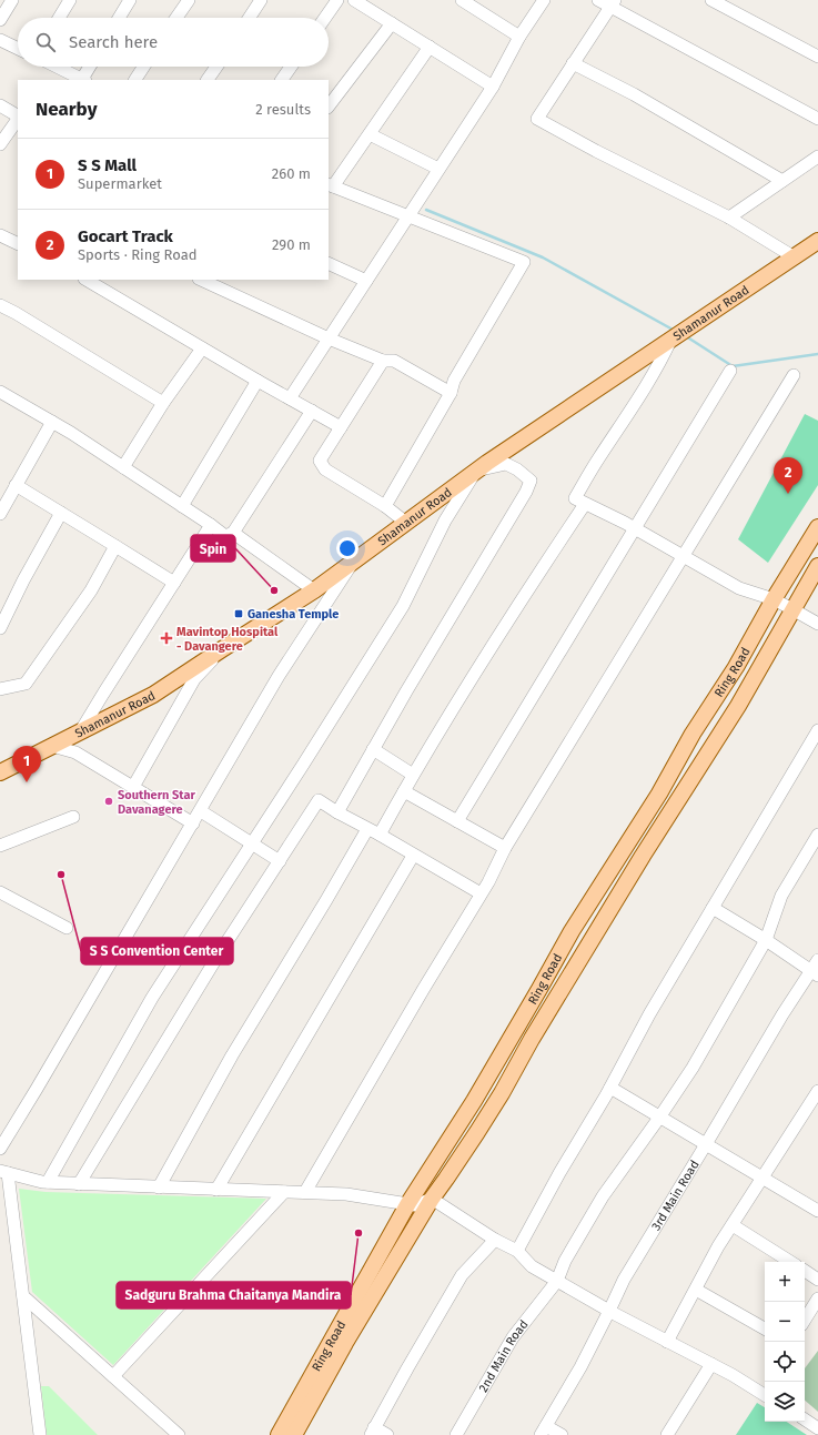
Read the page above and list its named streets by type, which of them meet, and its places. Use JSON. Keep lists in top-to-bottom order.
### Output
{
  "streets": {
    "main road": ["Shamanur Road", "Ring Road"],
    "street": ["3rd Main Road", "2nd Main Road"]
  },
  "places": {
    "other": [
      "Spin",
      "Southern Star Davanagere",
      "S S Convention Center",
      "Sadguru Brahma Chaitanya Mandira"
    ],
    "transit": ["Ganesha Temple"],
    "health": ["Mavintop Hospital - Davangere"]
  },
  "page": {
    "search": "Search here",
    "heading": ["Nearby", "2 results"],
    "list": [
      {
        "mark": "1",
        "name": "S S Mall",
        "note": "Supermarket",
        "value": "260 m"
      },
      {
        "mark": "2",
        "name": "Gocart Track",
        "note": "Sports · Ring Road",
        "value": "290 m"
      }
    ],
    "pins": ["2", "1"],
    "map_buttons": ["+", "−"]
  }
}
